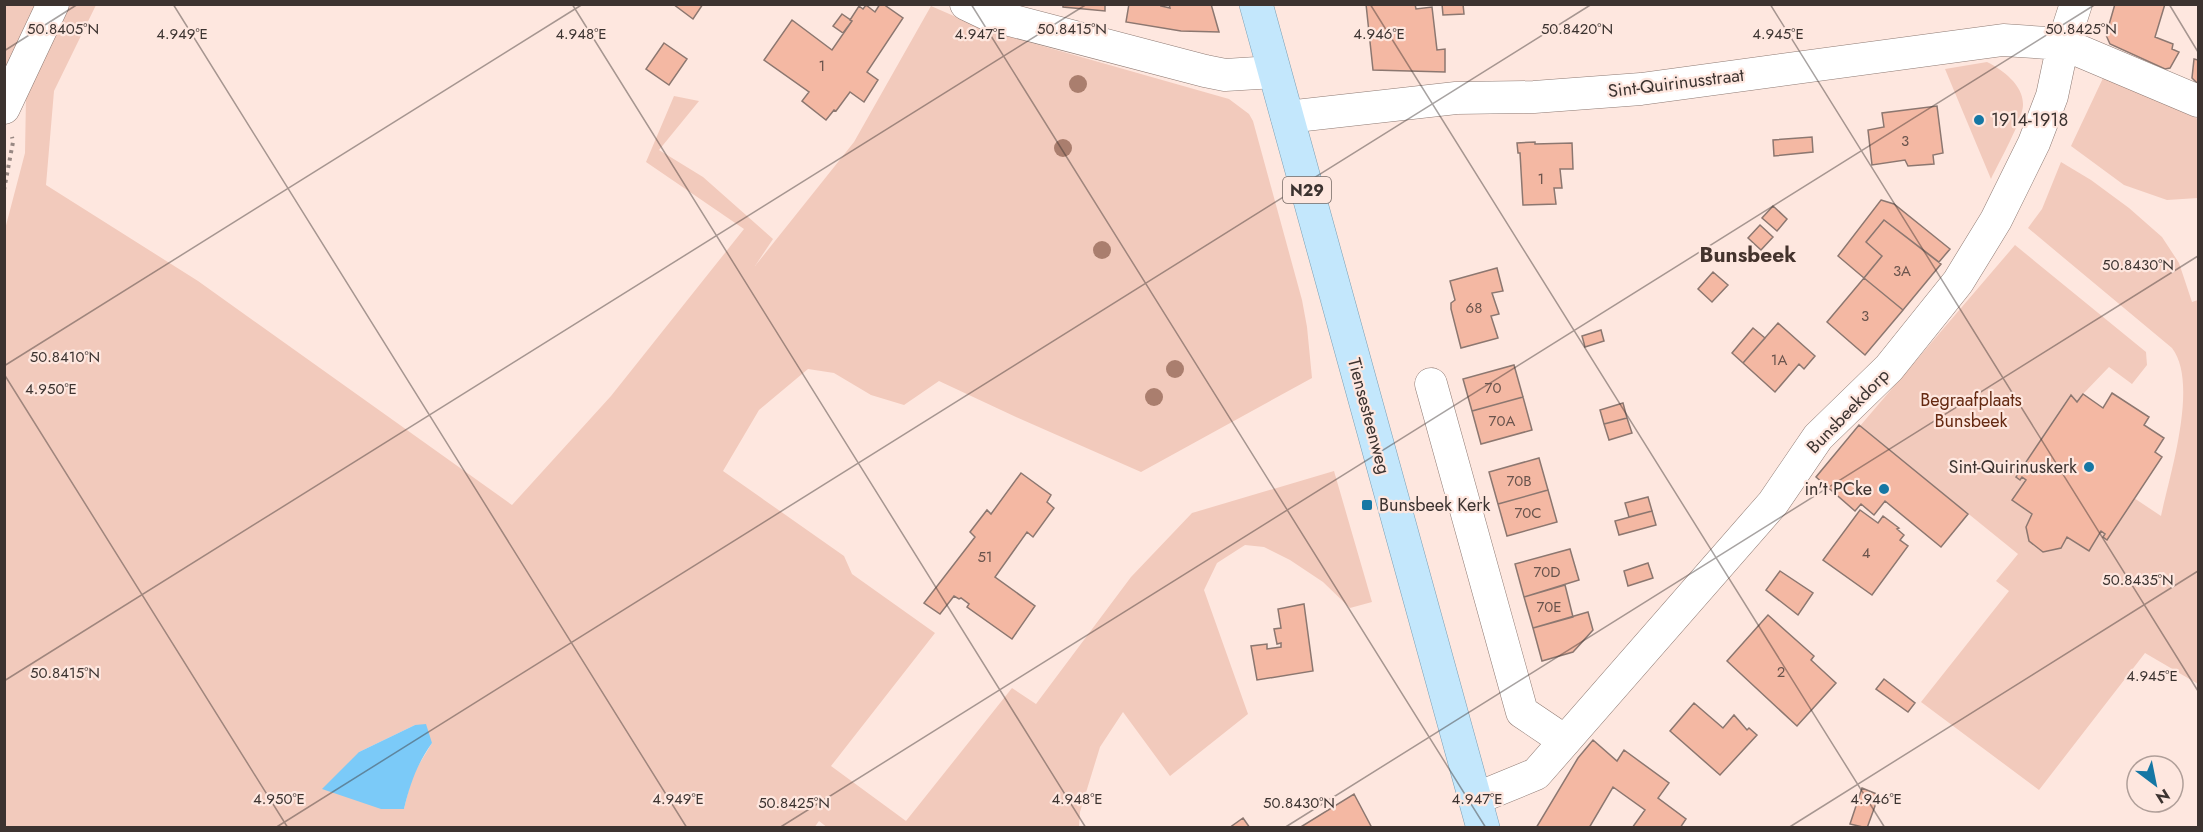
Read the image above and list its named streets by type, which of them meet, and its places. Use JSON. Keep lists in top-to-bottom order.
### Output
{
  "streets": {
    "main road": ["N29", "Tiensesteenweg"],
    "street": ["Sint-Quirinusstraat", "Bunsbeekdorp"]
  },
  "crossings": [
    ["Sint-Quirinusstraat", "Bunsbeekdorp"],
    ["Sint-Quirinusstraat", "Tiensesteenweg"],
    ["Bunsbeekdorp", "Tiensesteenweg"]
  ],
  "districts": ["Bunsbeek"],
  "parks": ["Begraafplaats Bunsbeek"],
  "places": {
    "other": ["1914-1918", "Sint-Quirinuskerk", "in't PCke"],
    "transit": ["Bunsbeek Kerk"]
  },
  "house_numbers": [
    "1",
    "3",
    "1",
    "3A",
    "68",
    "3",
    "1A",
    "70",
    "70A",
    "70B",
    "70C",
    "4",
    "51",
    "70D",
    "70E",
    "2"
  ],
  "north": "bottom right",
  "coordinates": [
    "50.8405°N",
    "50.8415°N",
    "50.8420°N",
    "50.8425°N",
    "4.945°E",
    "4.949°E",
    "4.948°E",
    "4.947°E",
    "4.946°E",
    "50.8430°N",
    "50.8410°N",
    "4.950°E",
    "50.8435°N"
  ]
}
